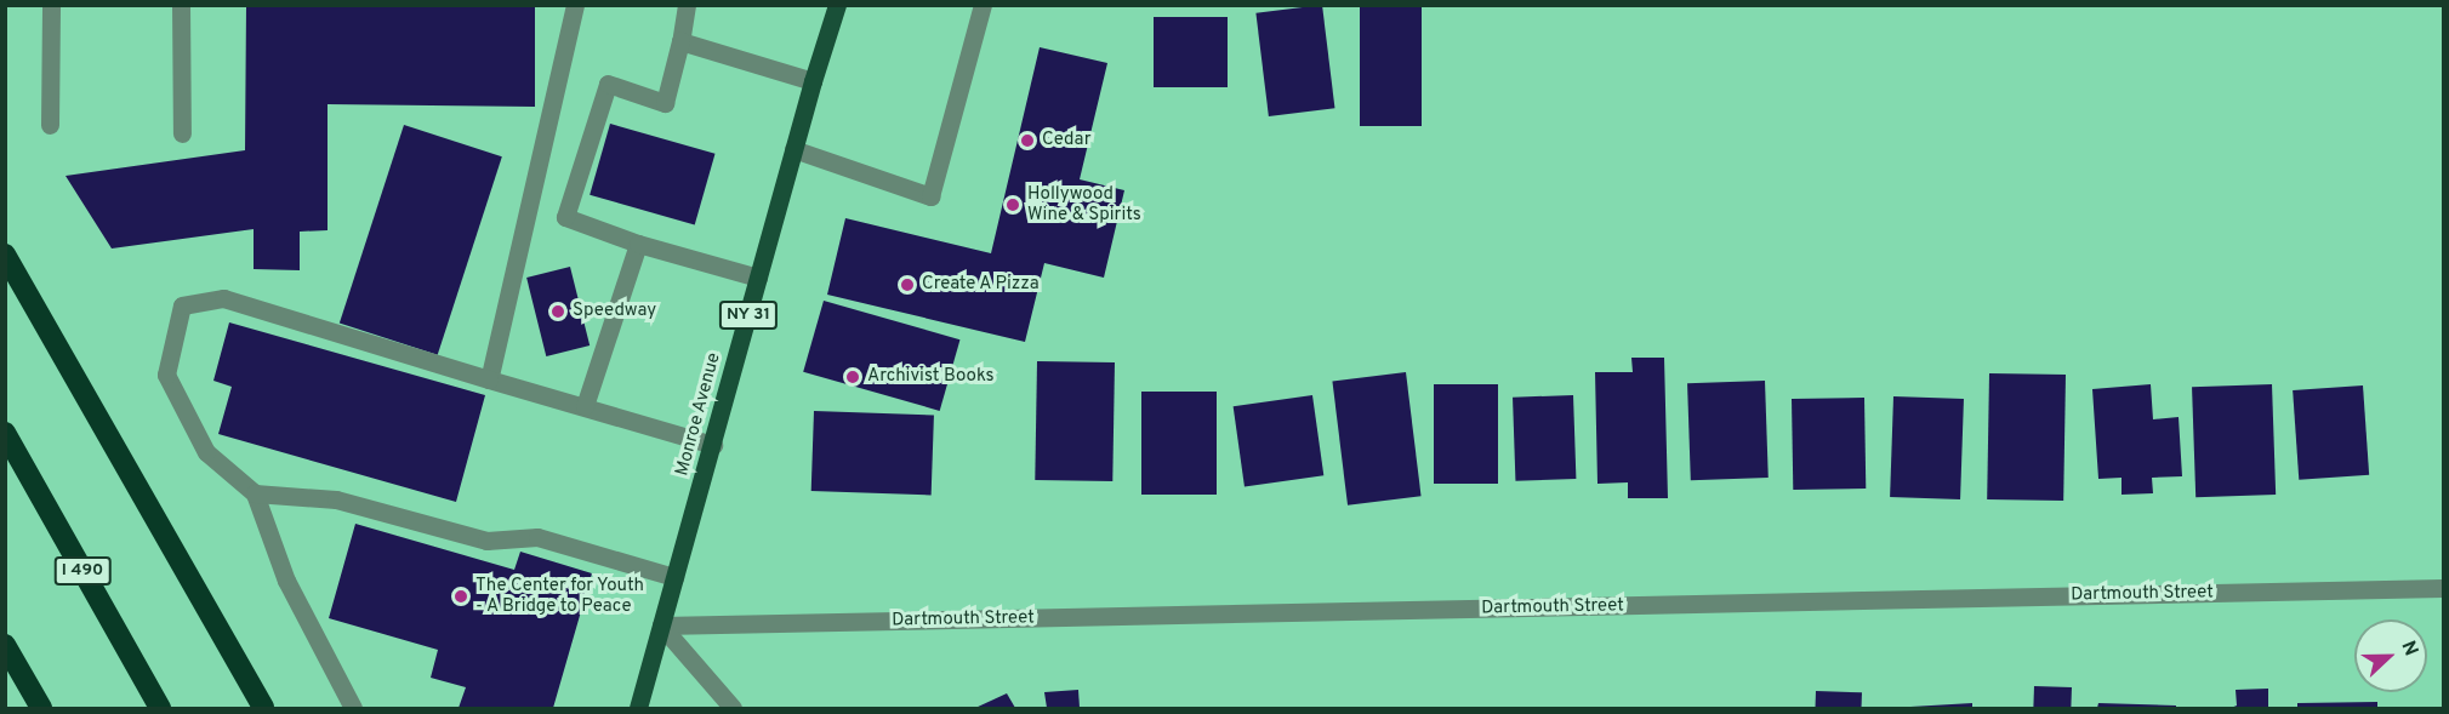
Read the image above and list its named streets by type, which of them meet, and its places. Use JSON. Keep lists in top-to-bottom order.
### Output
{
  "streets": {
    "highway": ["I 490"],
    "main road": ["NY 31", "Monroe Avenue"],
    "street": ["Dartmouth Street"]
  },
  "crossings": [
    ["Monroe Avenue", "Dartmouth Street"]
  ],
  "places": [
    "Cedar",
    "Hollywood Wine & Spirits",
    "Create A Pizza",
    "Speedway",
    "Archivist Books",
    "The Center for Youth - A Bridge to Peace"
  ],
  "north": "right"
}
